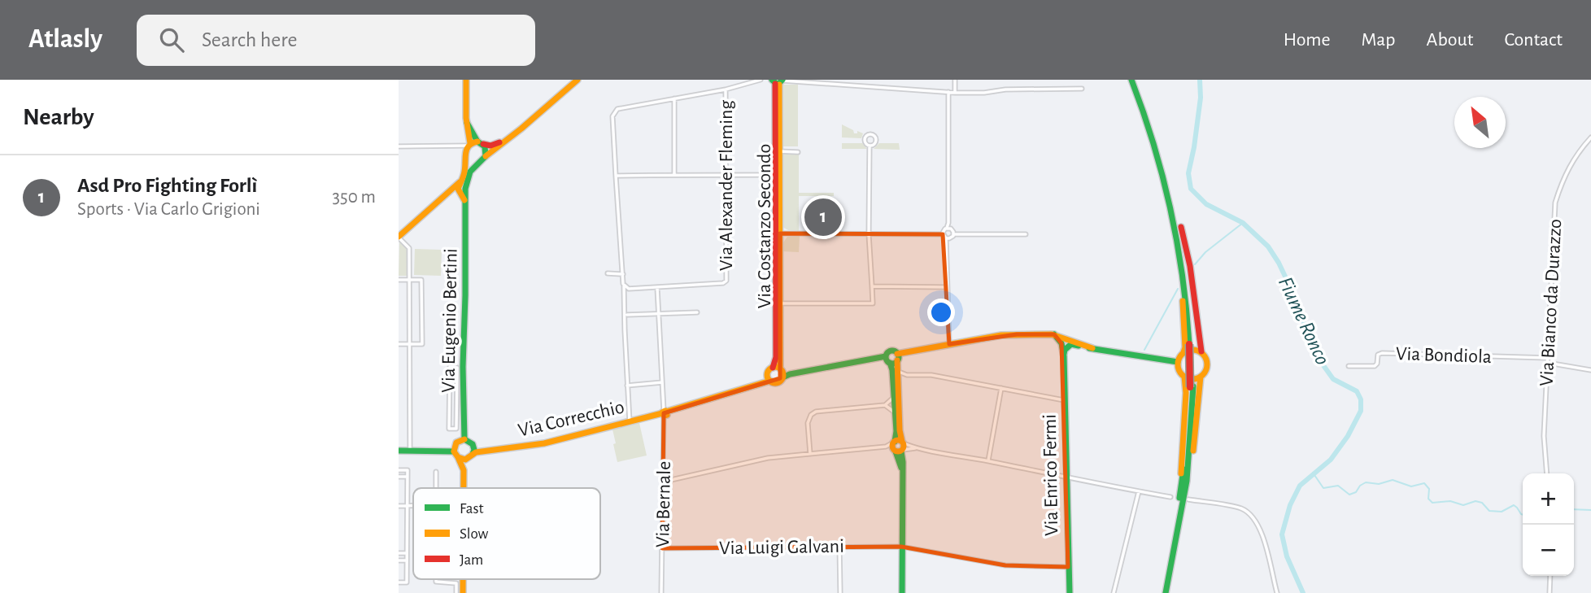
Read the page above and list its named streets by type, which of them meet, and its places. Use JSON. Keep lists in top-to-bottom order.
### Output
{
  "streets": {
    "main road": [
      "Via Costanzo Secondo",
      "Via Eugenio Bertini",
      "Via Correcchio",
      "Via Enrico Fermi"
    ],
    "street": [
      "Via Alexander Fleming",
      "Via Bianco da Durazzo",
      "Via Bondiola",
      "Via Bernale",
      "Via Luigi Galvani"
    ]
  },
  "crossings": [
    ["Via Alexander Fleming", "Via Bernale"],
    ["Via Costanzo Secondo", "Via Correcchio"],
    ["Via Bianco da Durazzo", "Via Bondiola"],
    ["Via Eugenio Bertini", "Via Correcchio"],
    ["Via Correcchio", "Via Bernale"],
    ["Via Enrico Fermi", "Via Luigi Galvani"],
    ["Via Bernale", "Via Luigi Galvani"]
  ],
  "water": ["Fiume Ronco"],
  "legend": ["Fast", "Slow", "Jam"],
  "north": "top left",
  "page": {
    "header": "Atlasly",
    "search": "Search here",
    "nav": [
      "Home",
      "Map",
      "About",
      "Contact"
    ],
    "heading": "Nearby",
    "list": [
      {
        "mark": "1",
        "name": "Asd Pro Fighting Forlì",
        "note": "Sports · Via Carlo Grigioni",
        "value": "350 m"
      }
    ],
    "pins": "1",
    "map_buttons": ["+", "−"]
  }
}
